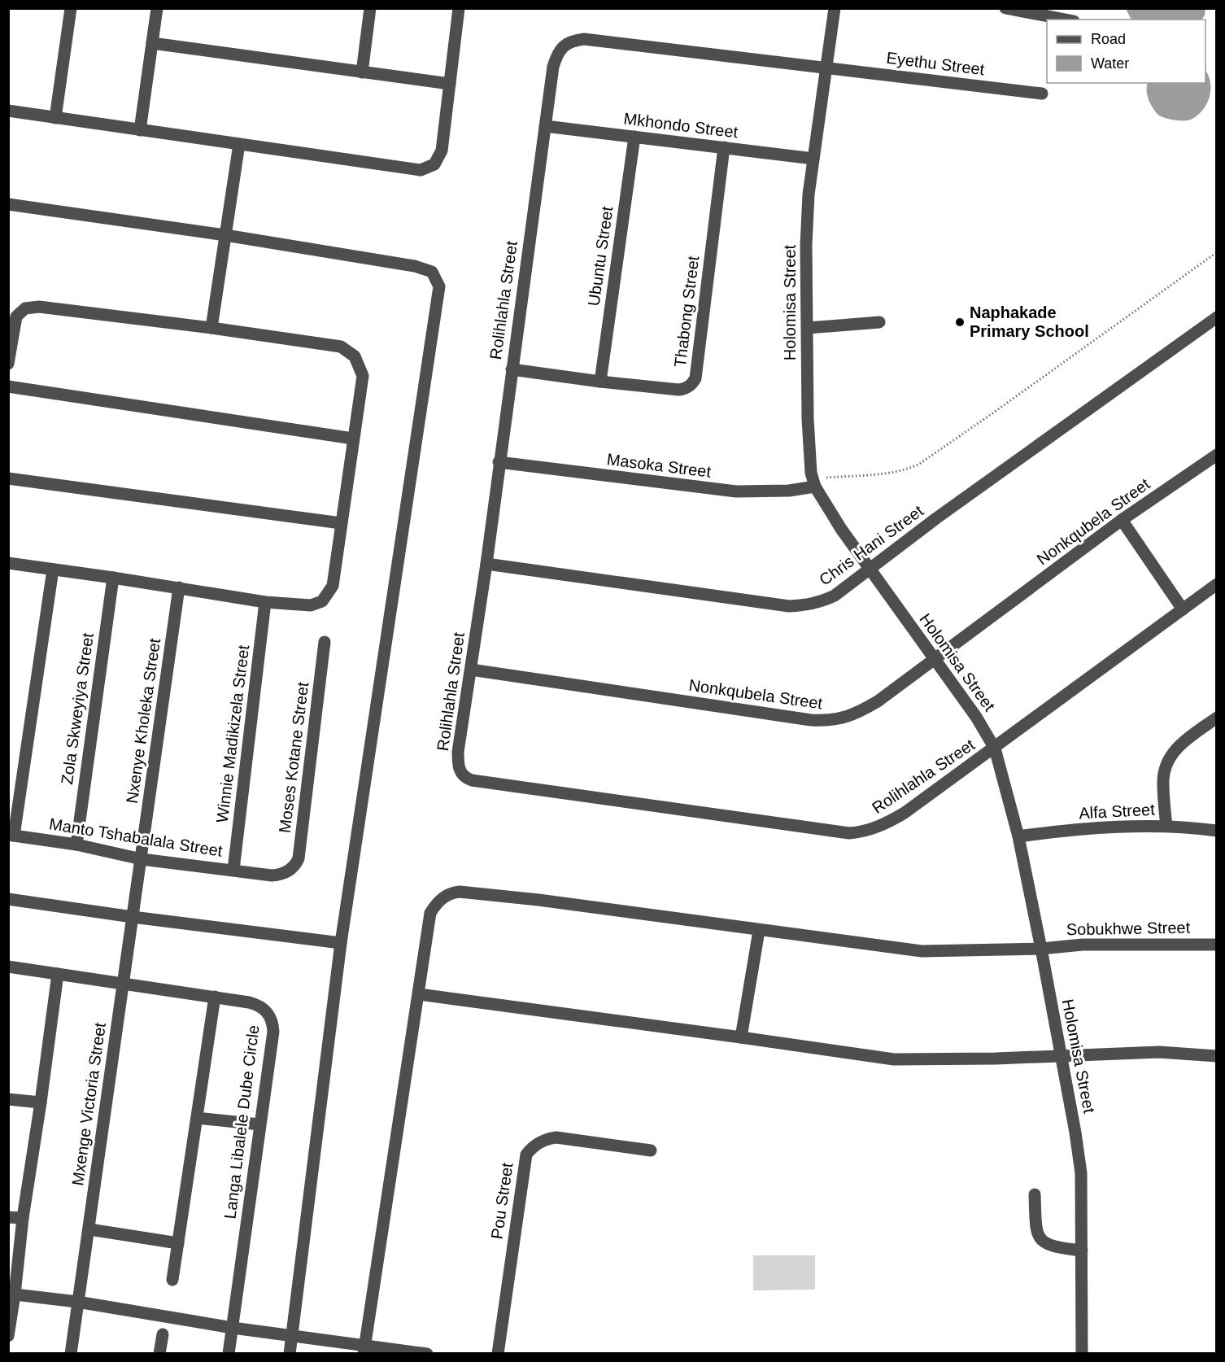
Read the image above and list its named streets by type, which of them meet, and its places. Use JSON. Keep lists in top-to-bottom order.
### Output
{
  "streets": {
    "street": [
      "Eyethu Street",
      "Mkhondo Street",
      "Ubuntu Street",
      "Rolihlahla Street",
      "Holomisa Street",
      "Thabong Street",
      "Masoka Street",
      "Nonkqubela Street",
      "Chris Hani Street",
      "Zola Skweyiya Street",
      "Nxenye Kholeka Street",
      "Winnie Madikizela Street",
      "Moses Kotane Street",
      "Alfa Street",
      "Manto Tshabalala Street",
      "Sobukhwe Street",
      "Mxenge Victoria Street",
      "Langa Libalele Dube Circle",
      "Pou Street"
    ]
  },
  "crossings": [
    ["Eyethu Street", "Rolihlahla Street"],
    ["Eyethu Street", "Holomisa Street"],
    ["Mkhondo Street", "Ubuntu Street"],
    ["Mkhondo Street", "Rolihlahla Street"],
    ["Mkhondo Street", "Holomisa Street"],
    ["Mkhondo Street", "Thabong Street"],
    ["Ubuntu Street", "Thabong Street"],
    ["Rolihlahla Street", "Holomisa Street"],
    ["Rolihlahla Street", "Thabong Street"],
    ["Rolihlahla Street", "Masoka Street"],
    ["Rolihlahla Street", "Nonkqubela Street"],
    ["Rolihlahla Street", "Chris Hani Street"],
    ["Holomisa Street", "Masoka Street"],
    ["Holomisa Street", "Nonkqubela Street"],
    ["Holomisa Street", "Chris Hani Street"],
    ["Holomisa Street", "Alfa Street"],
    ["Holomisa Street", "Sobukhwe Street"],
    ["Zola Skweyiya Street", "Manto Tshabalala Street"],
    ["Nxenye Kholeka Street", "Manto Tshabalala Street"],
    ["Nxenye Kholeka Street", "Mxenge Victoria Street"],
    ["Winnie Madikizela Street", "Manto Tshabalala Street"],
    ["Moses Kotane Street", "Manto Tshabalala Street"],
    ["Manto Tshabalala Street", "Mxenge Victoria Street"],
    ["Mxenge Victoria Street", "Langa Libalele Dube Circle"]
  ],
  "places": ["Naphakade Primary School"],
  "legend": ["Road", "Water"]
}
